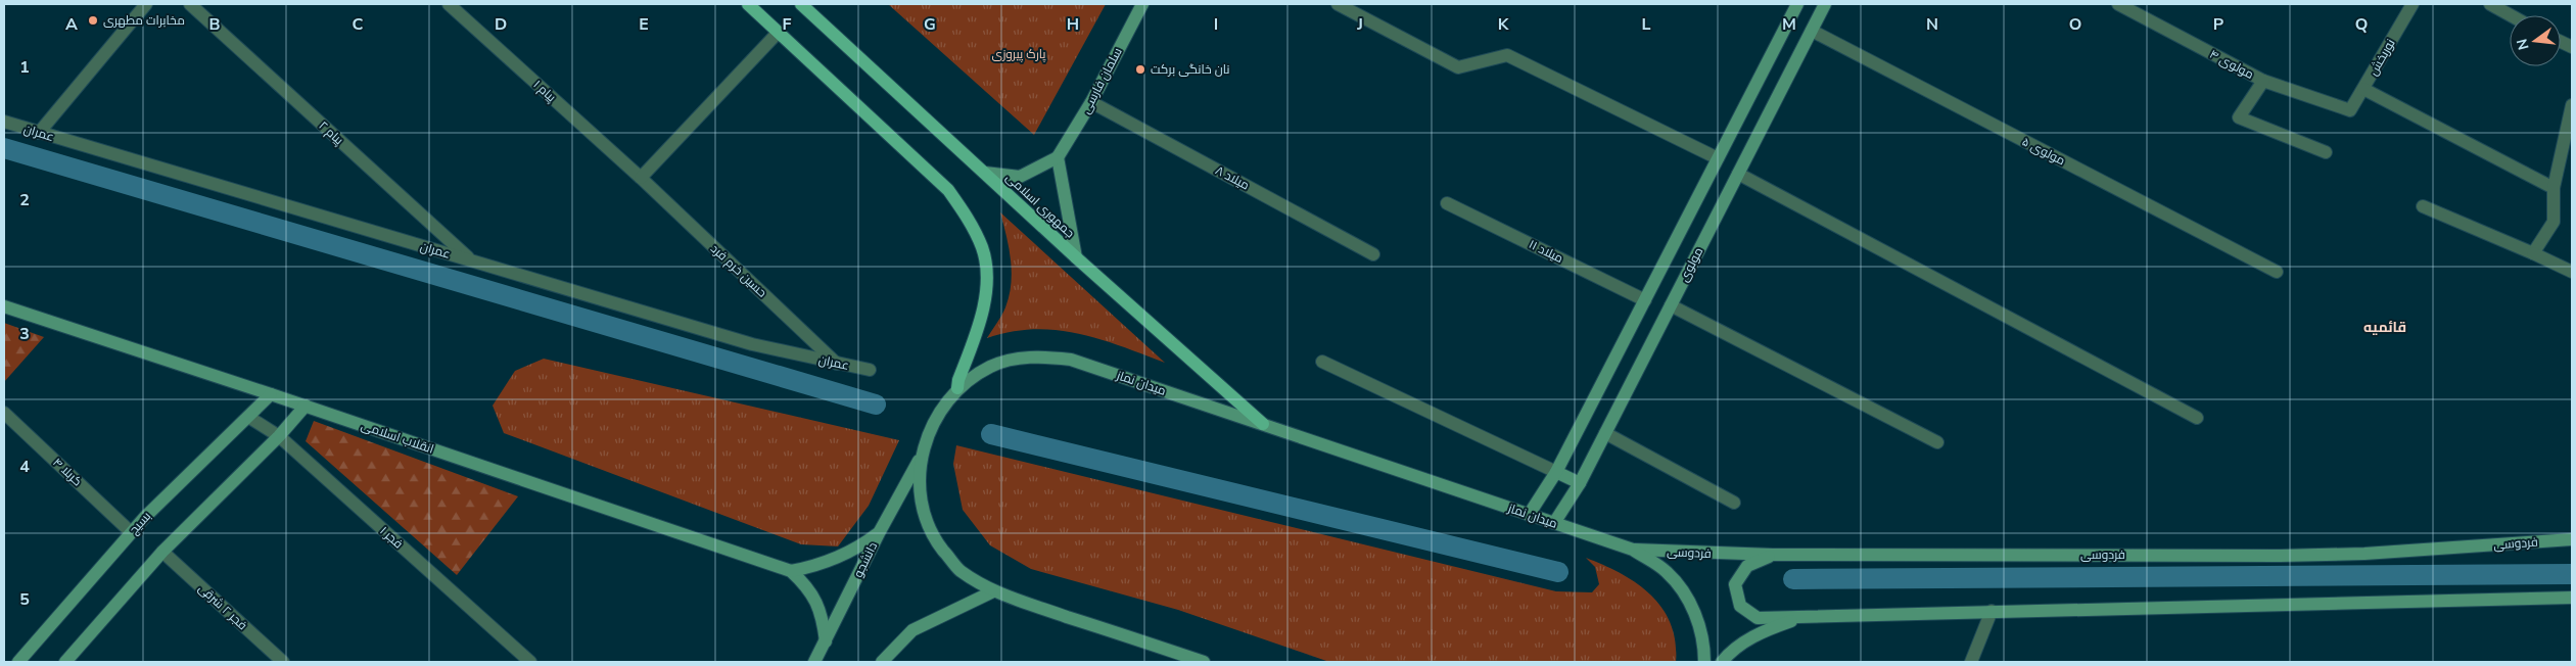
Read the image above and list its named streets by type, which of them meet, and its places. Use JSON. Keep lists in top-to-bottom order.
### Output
{
  "streets": {
    "main road": ["جمهوری اسلامی"],
    "street": [
      "نوربخش",
      "مولوی ۴",
      "سلمان فارسی",
      "پیام ۱",
      "عمران",
      "پیام ۲",
      "مولوی ۵",
      "میلاد ۸",
      "میلاد ۱۱",
      "مولوی",
      "حسین خرم فرد",
      "میدان نماز",
      "انقلاب اسلامی",
      "کربلا ۴",
      "بسیج",
      "فجر ۱",
      "فردوسی",
      "دانشجو",
      "فجر ۲ شرقی"
    ]
  },
  "crossings": [
    ["نوربخش", "مولوی ۴"],
    ["سلمان فارسی", "میلاد ۸"],
    ["پیام ۱", "حسین خرم فرد"],
    ["عمران", "پیام ۲"],
    ["عمران", "حسین خرم فرد"],
    ["مولوی ۵", "مولوی"],
    ["جمهوری اسلامی", "میدان نماز"],
    ["میلاد ۱۱", "مولوی"],
    ["مولوی", "میدان نماز"],
    ["میدان نماز", "فردوسی"],
    ["میدان نماز", "دانشجو"],
    ["انقلاب اسلامی", "بسیج"],
    ["کربلا ۴", "بسیج"],
    ["بسیج", "فجر ۱"]
  ],
  "districts": ["قائمیه"],
  "parks": ["پارک پیروزی"],
  "places": ["مخابرات مطهری", "نان خانگی برکت"],
  "north": "left",
  "grid": {
    "columns": [
      "A",
      "B",
      "C",
      "D",
      "E",
      "F",
      "G",
      "H",
      "I",
      "J",
      "K",
      "L",
      "M",
      "N",
      "O",
      "P",
      "Q"
    ],
    "rows": [
      "1",
      "2",
      "3",
      "4",
      "5"
    ]
  }
}
